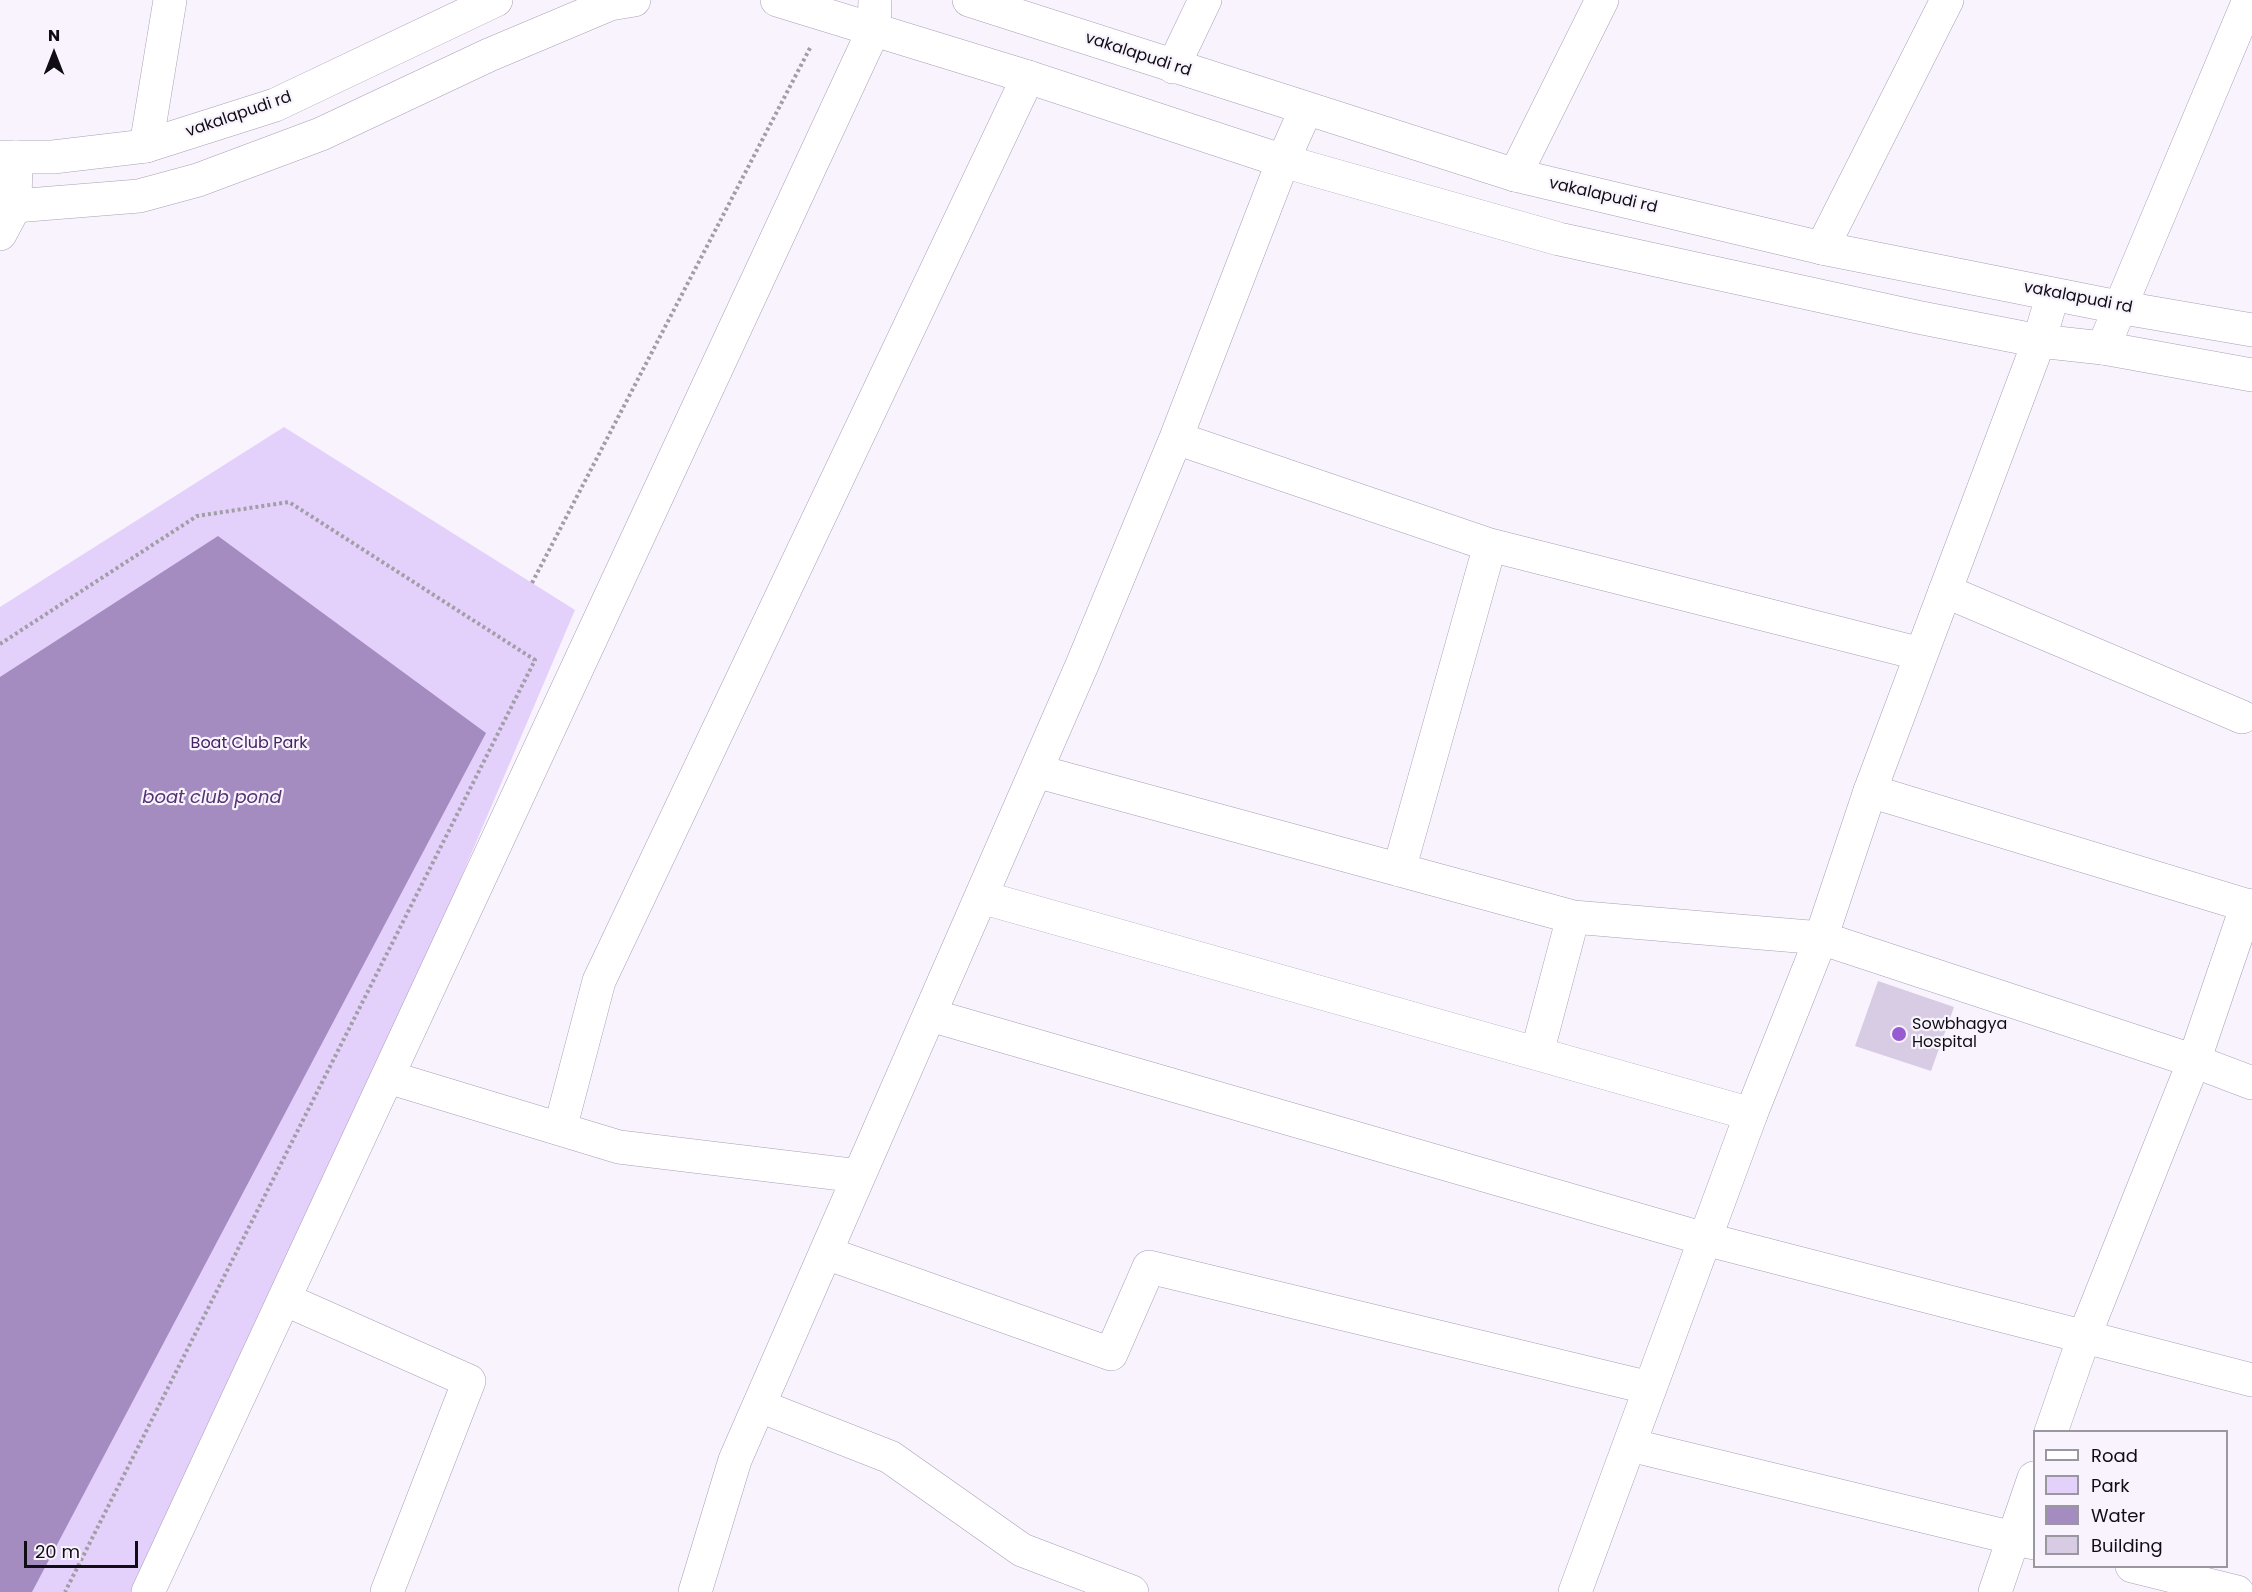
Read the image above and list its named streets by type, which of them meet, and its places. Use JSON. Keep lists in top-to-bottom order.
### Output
{
  "streets": {
    "street": ["vakalapudi rd"]
  },
  "water": ["boat club pond"],
  "parks": ["Boat Club Park"],
  "places": ["Sowbhagya Hospital"],
  "legend": [
    "Road",
    "Park",
    "Water",
    "Building"
  ],
  "scale_bar": "20 m",
  "north": "top"
}
